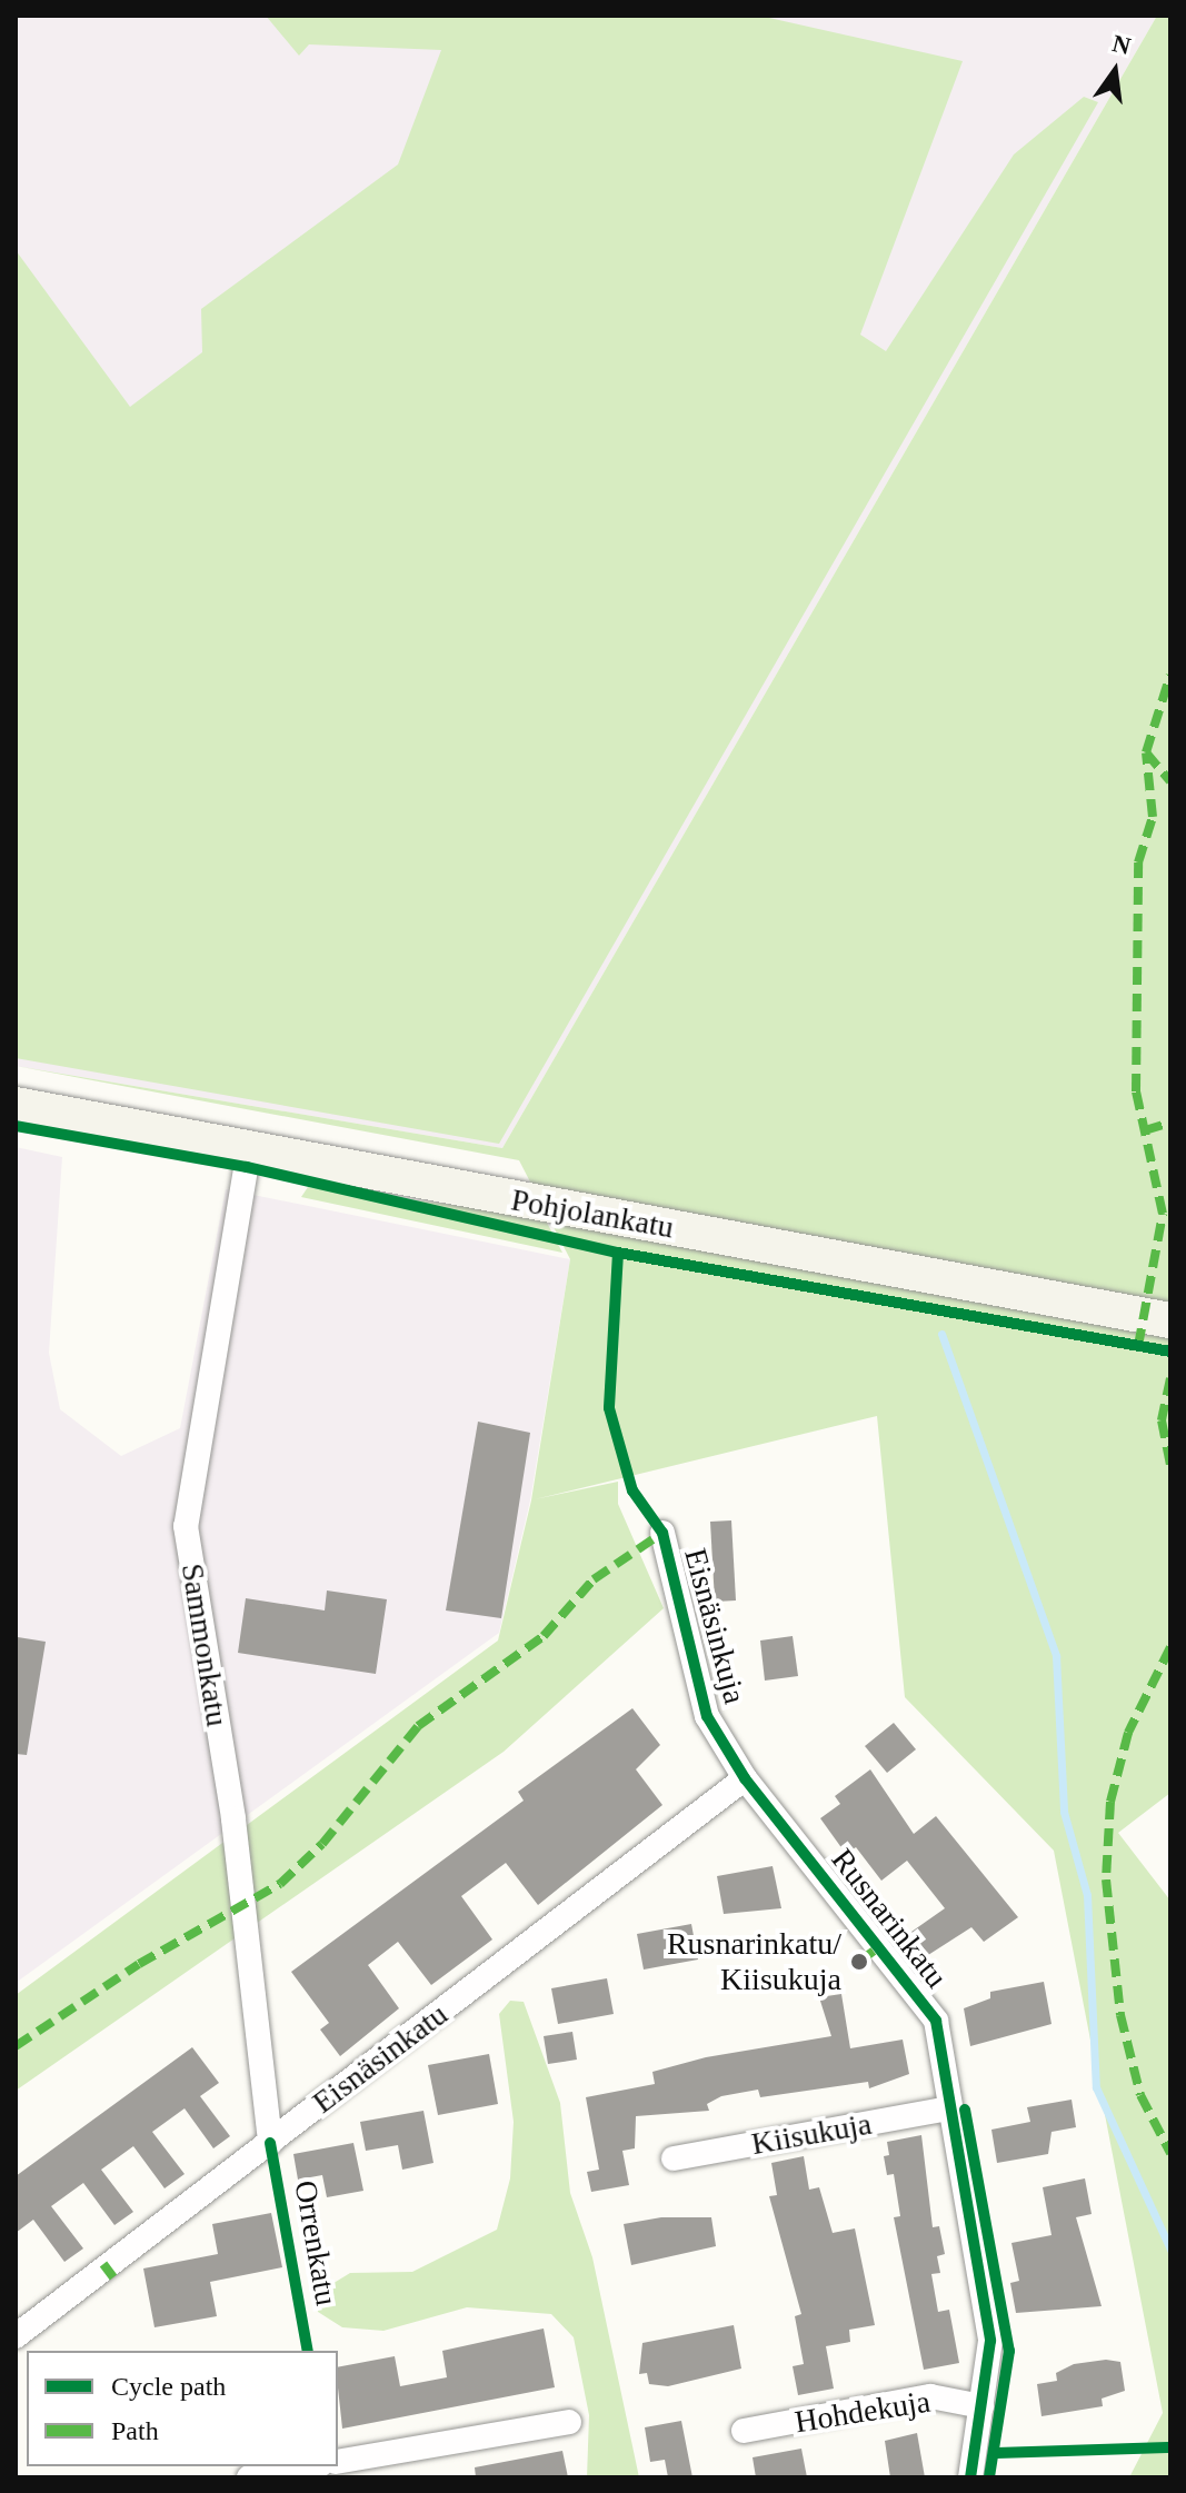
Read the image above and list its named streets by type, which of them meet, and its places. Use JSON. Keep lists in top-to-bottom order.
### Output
{
  "streets": {
    "main road": ["Pohjolankatu"],
    "street": [
      "Eisnäsinkuja",
      "Sammonkatu",
      "Rusnarinkatu",
      "Eisnäsinkatu",
      "Kiisukuja",
      "Hohdekuja"
    ],
    "cycle path": ["Orrenkatu"]
  },
  "crossings": [
    ["Pohjolankatu", "Sammonkatu"],
    ["Eisnäsinkuja", "Rusnarinkatu"],
    ["Eisnäsinkuja", "Eisnäsinkatu"],
    ["Sammonkatu", "Eisnäsinkatu"],
    ["Rusnarinkatu", "Eisnäsinkatu"],
    ["Rusnarinkatu", "Kiisukuja"],
    ["Rusnarinkatu", "Hohdekuja"]
  ],
  "places": ["Rusnarinkatu/ Kiisukuja"],
  "legend": ["Cycle path", "Path"],
  "north": "top"
}
